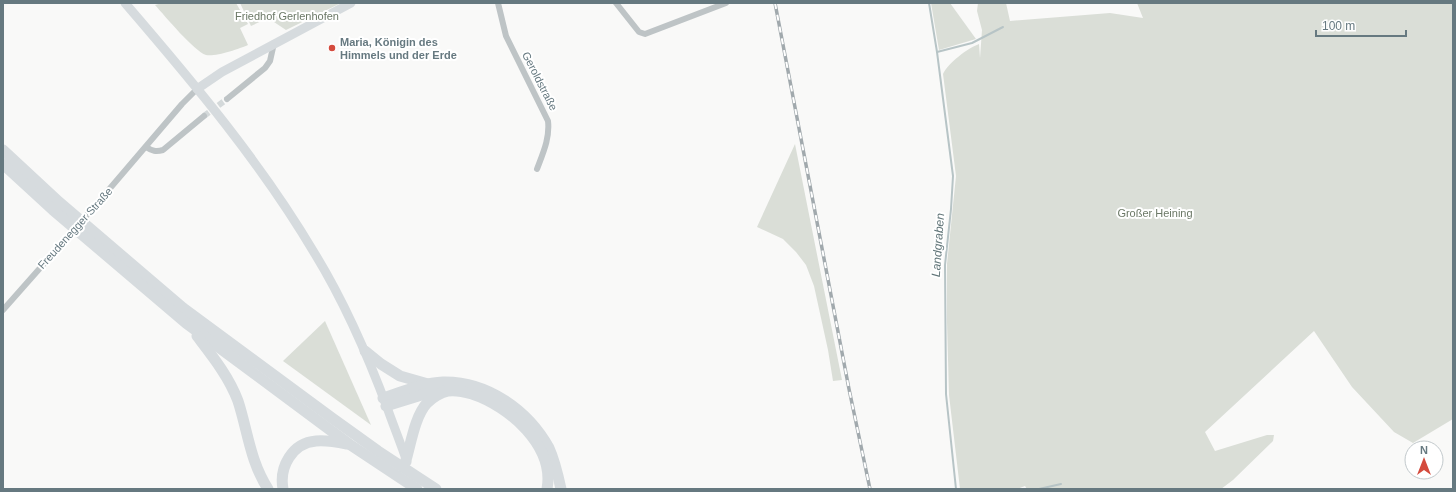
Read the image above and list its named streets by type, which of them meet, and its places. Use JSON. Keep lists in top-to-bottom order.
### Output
{
  "streets": {
    "main road": ["Freudenegger Straße"],
    "street": ["Geroldstraße"]
  },
  "water": ["Landgraben"],
  "parks": ["Friedhof Gerlenhofen", "Großer Heining"],
  "places": ["Maria, Königin des Himmels und der Erde"],
  "scale_bar": "100 m",
  "north": "top"
}
